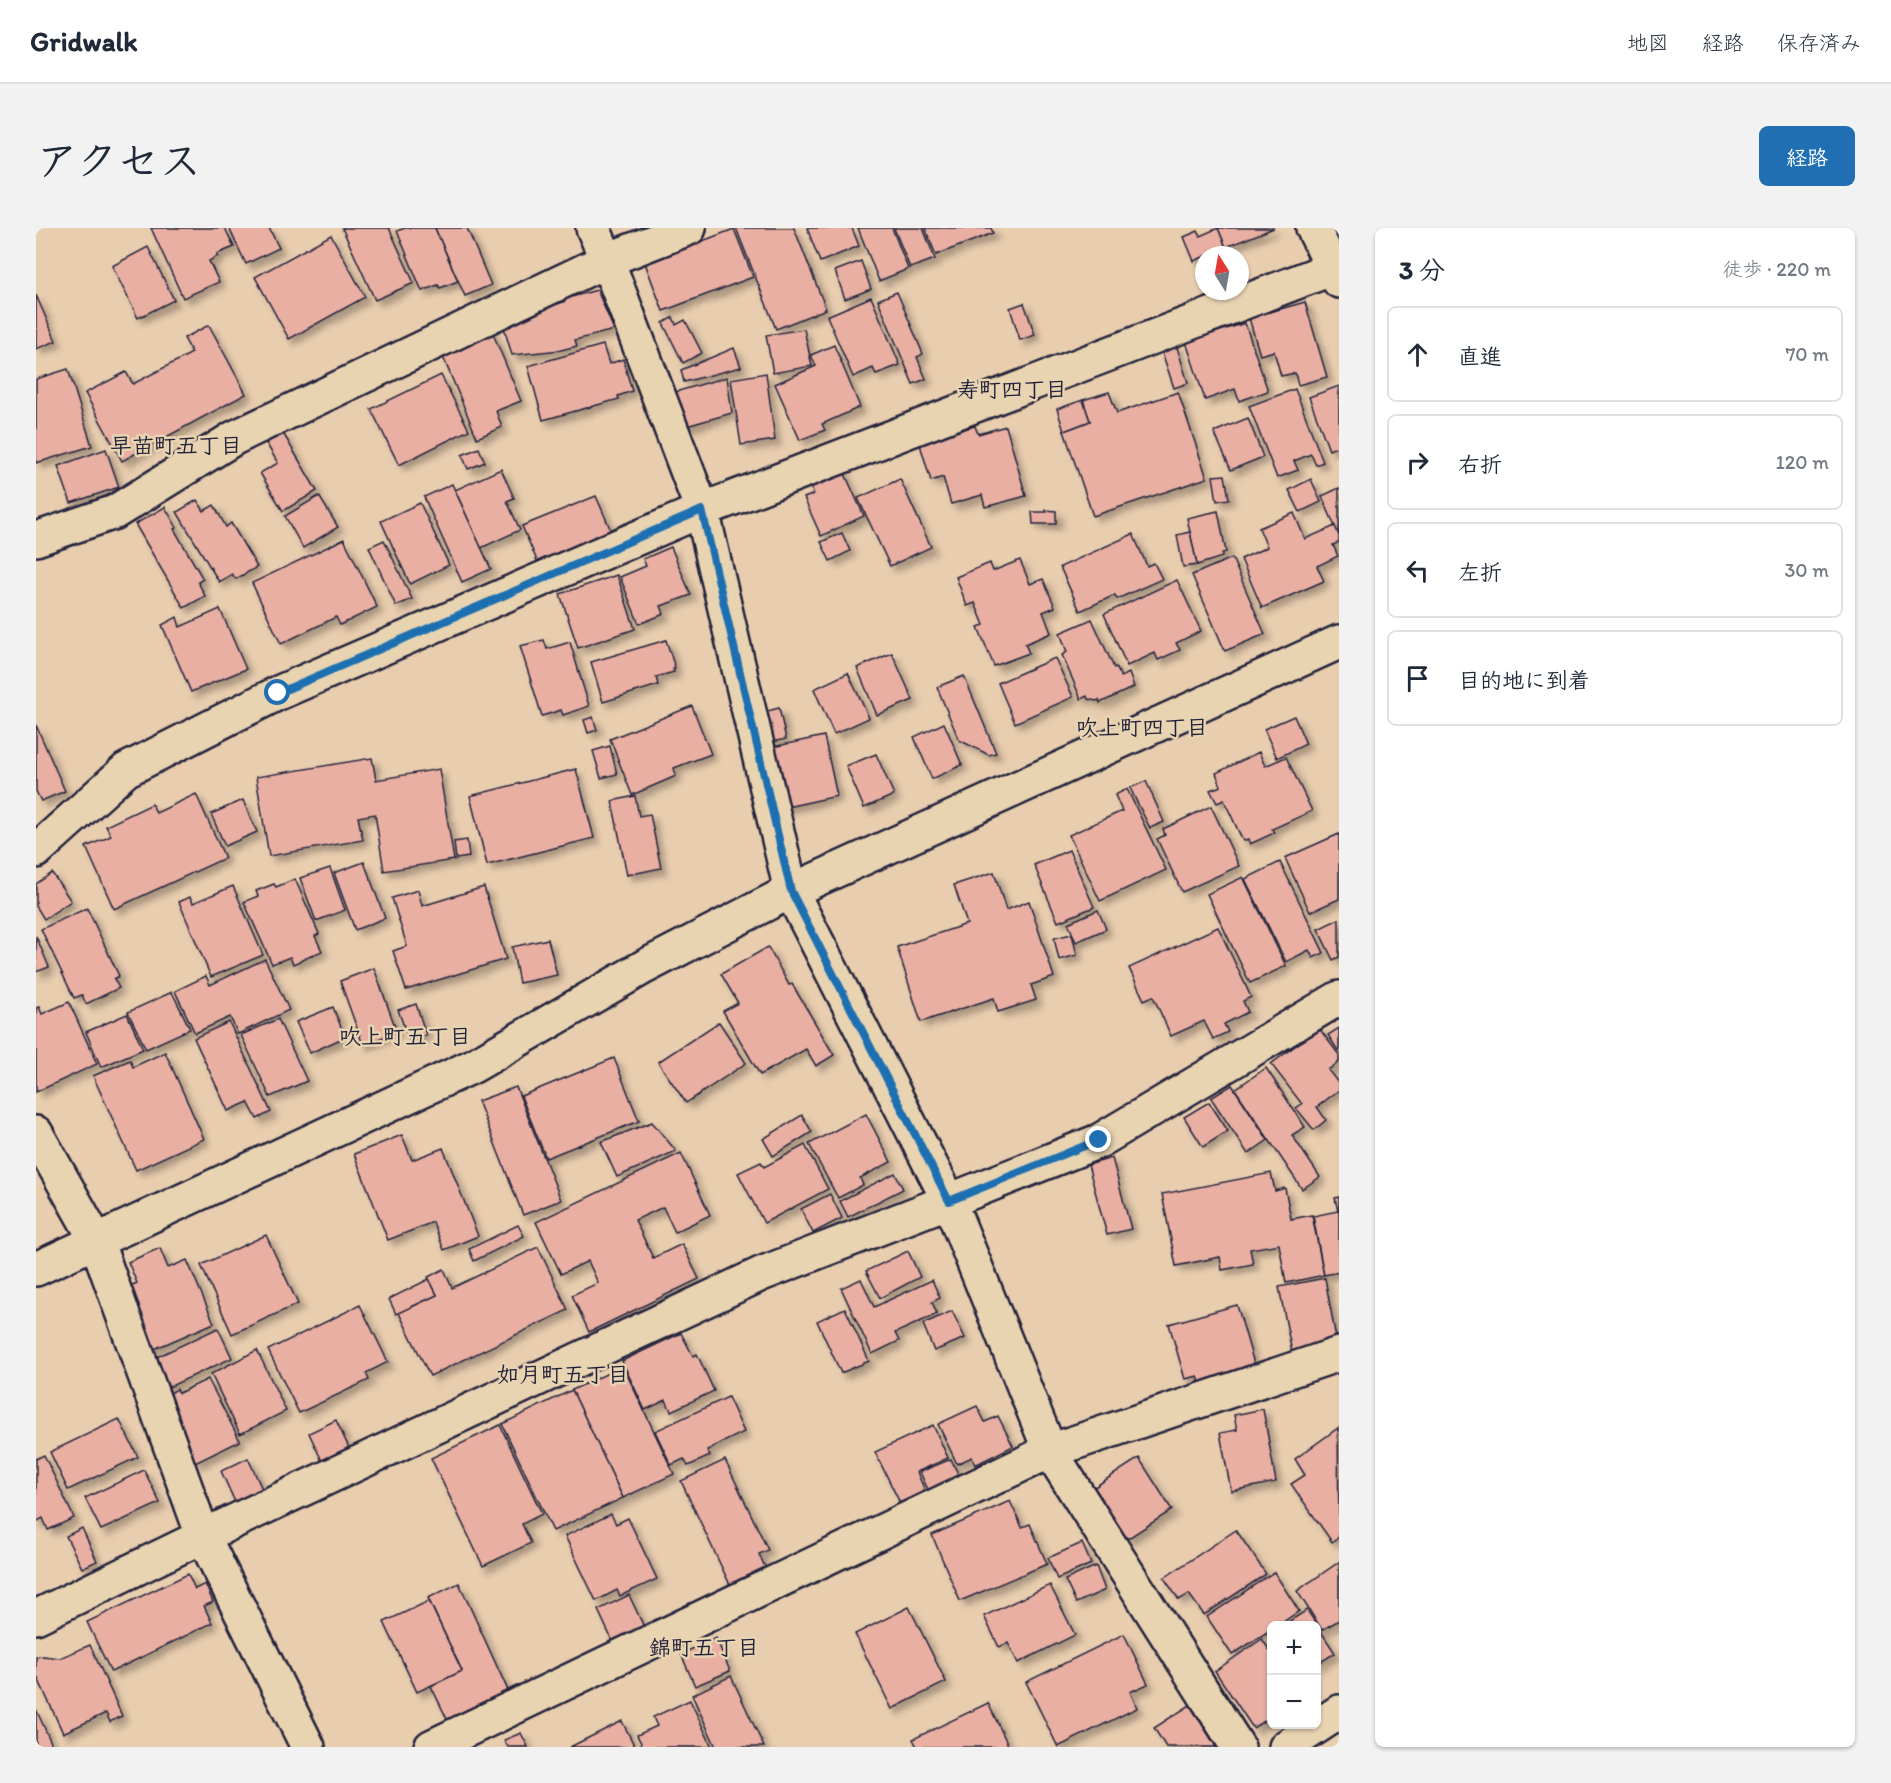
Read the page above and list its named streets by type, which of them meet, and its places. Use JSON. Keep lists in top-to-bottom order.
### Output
{
  "districts": [
    "寿町四丁目",
    "早苗町五丁目",
    "吹上町四丁目",
    "吹上町五丁目",
    "如月町五丁目",
    "錦町五丁目"
  ],
  "north": "top",
  "page": {
    "header": "Gridwalk",
    "nav": ["地図", "経路", "保存済み"],
    "title": "アクセス",
    "buttons": "経路",
    "heading": ["3 分", "徒歩 · 220 m"],
    "list": [
      ["直進", "70 m"],
      ["右折", "120 m"],
      ["左折", "30 m"],
      "目的地に到着"
    ],
    "map_buttons": ["+", "−"]
  }
}
